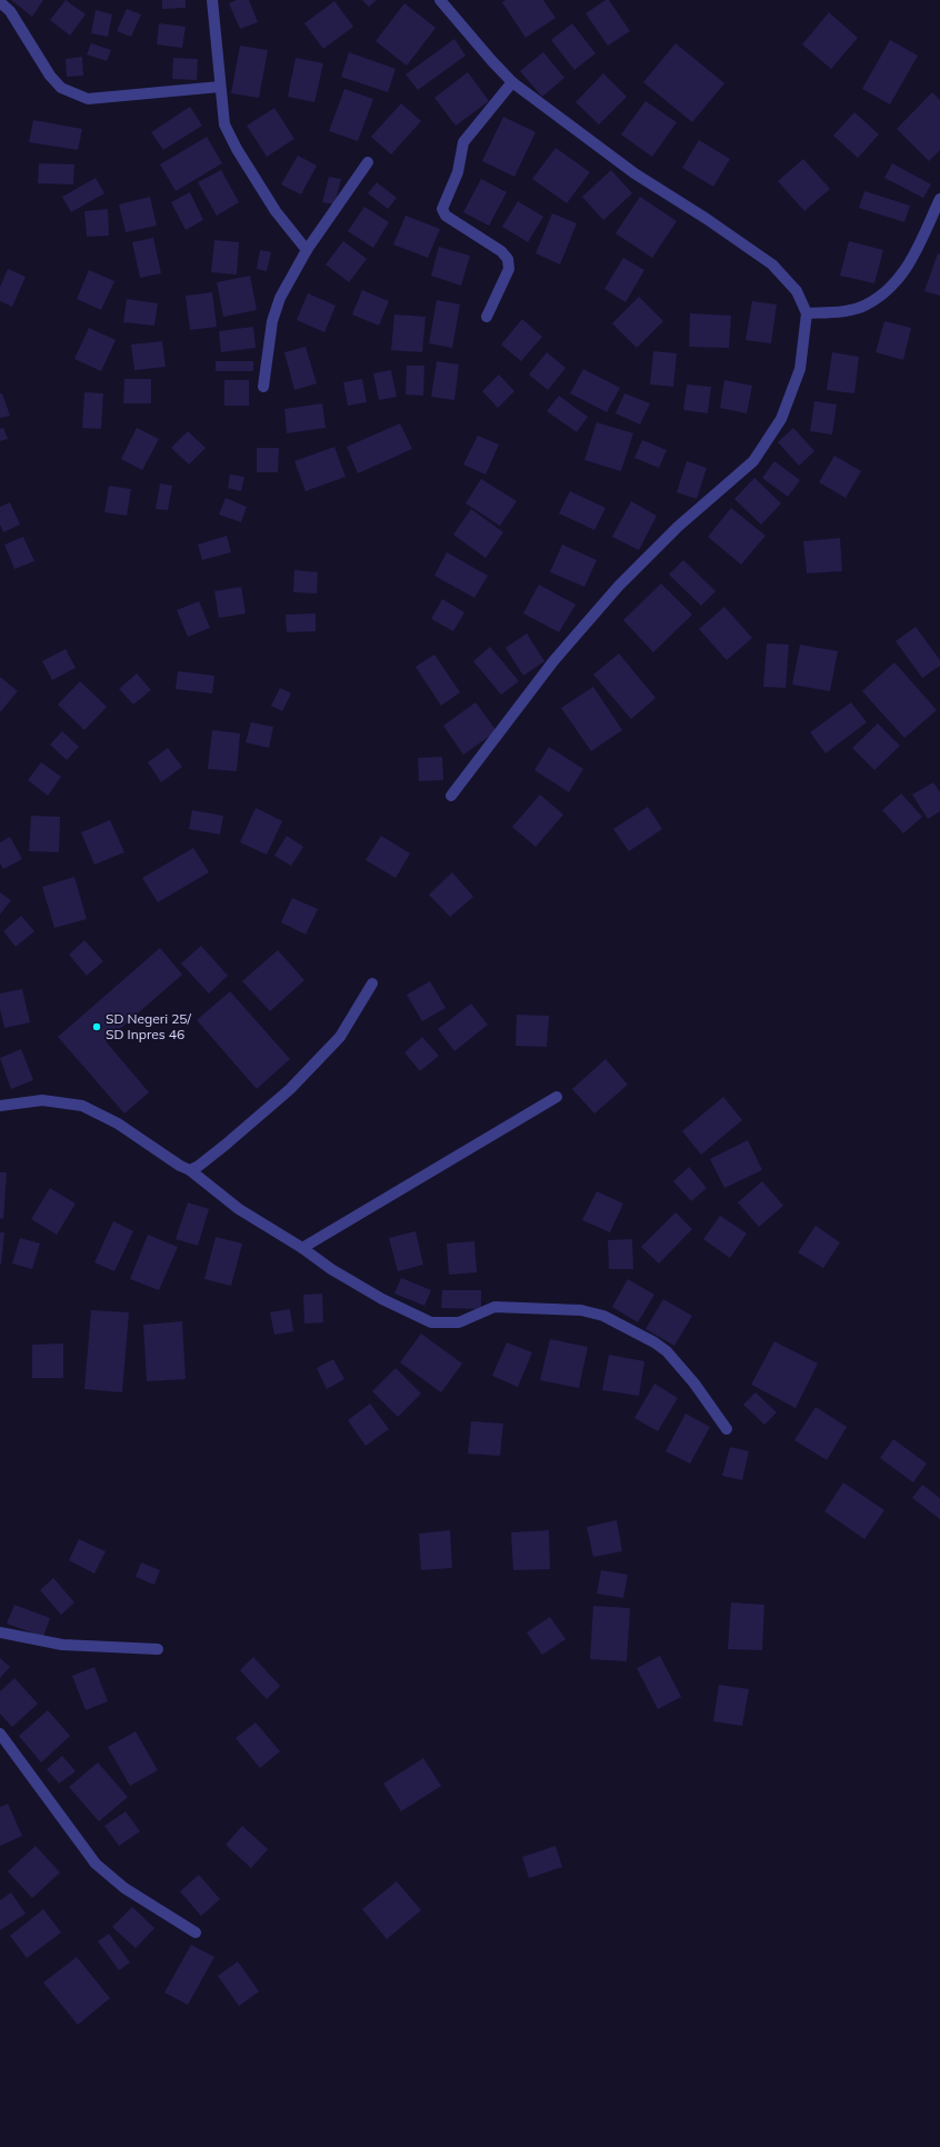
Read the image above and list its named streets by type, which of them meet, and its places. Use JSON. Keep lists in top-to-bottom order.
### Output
{
  "places": ["SD Negeri 25/ SD Inpres 46"]
}
